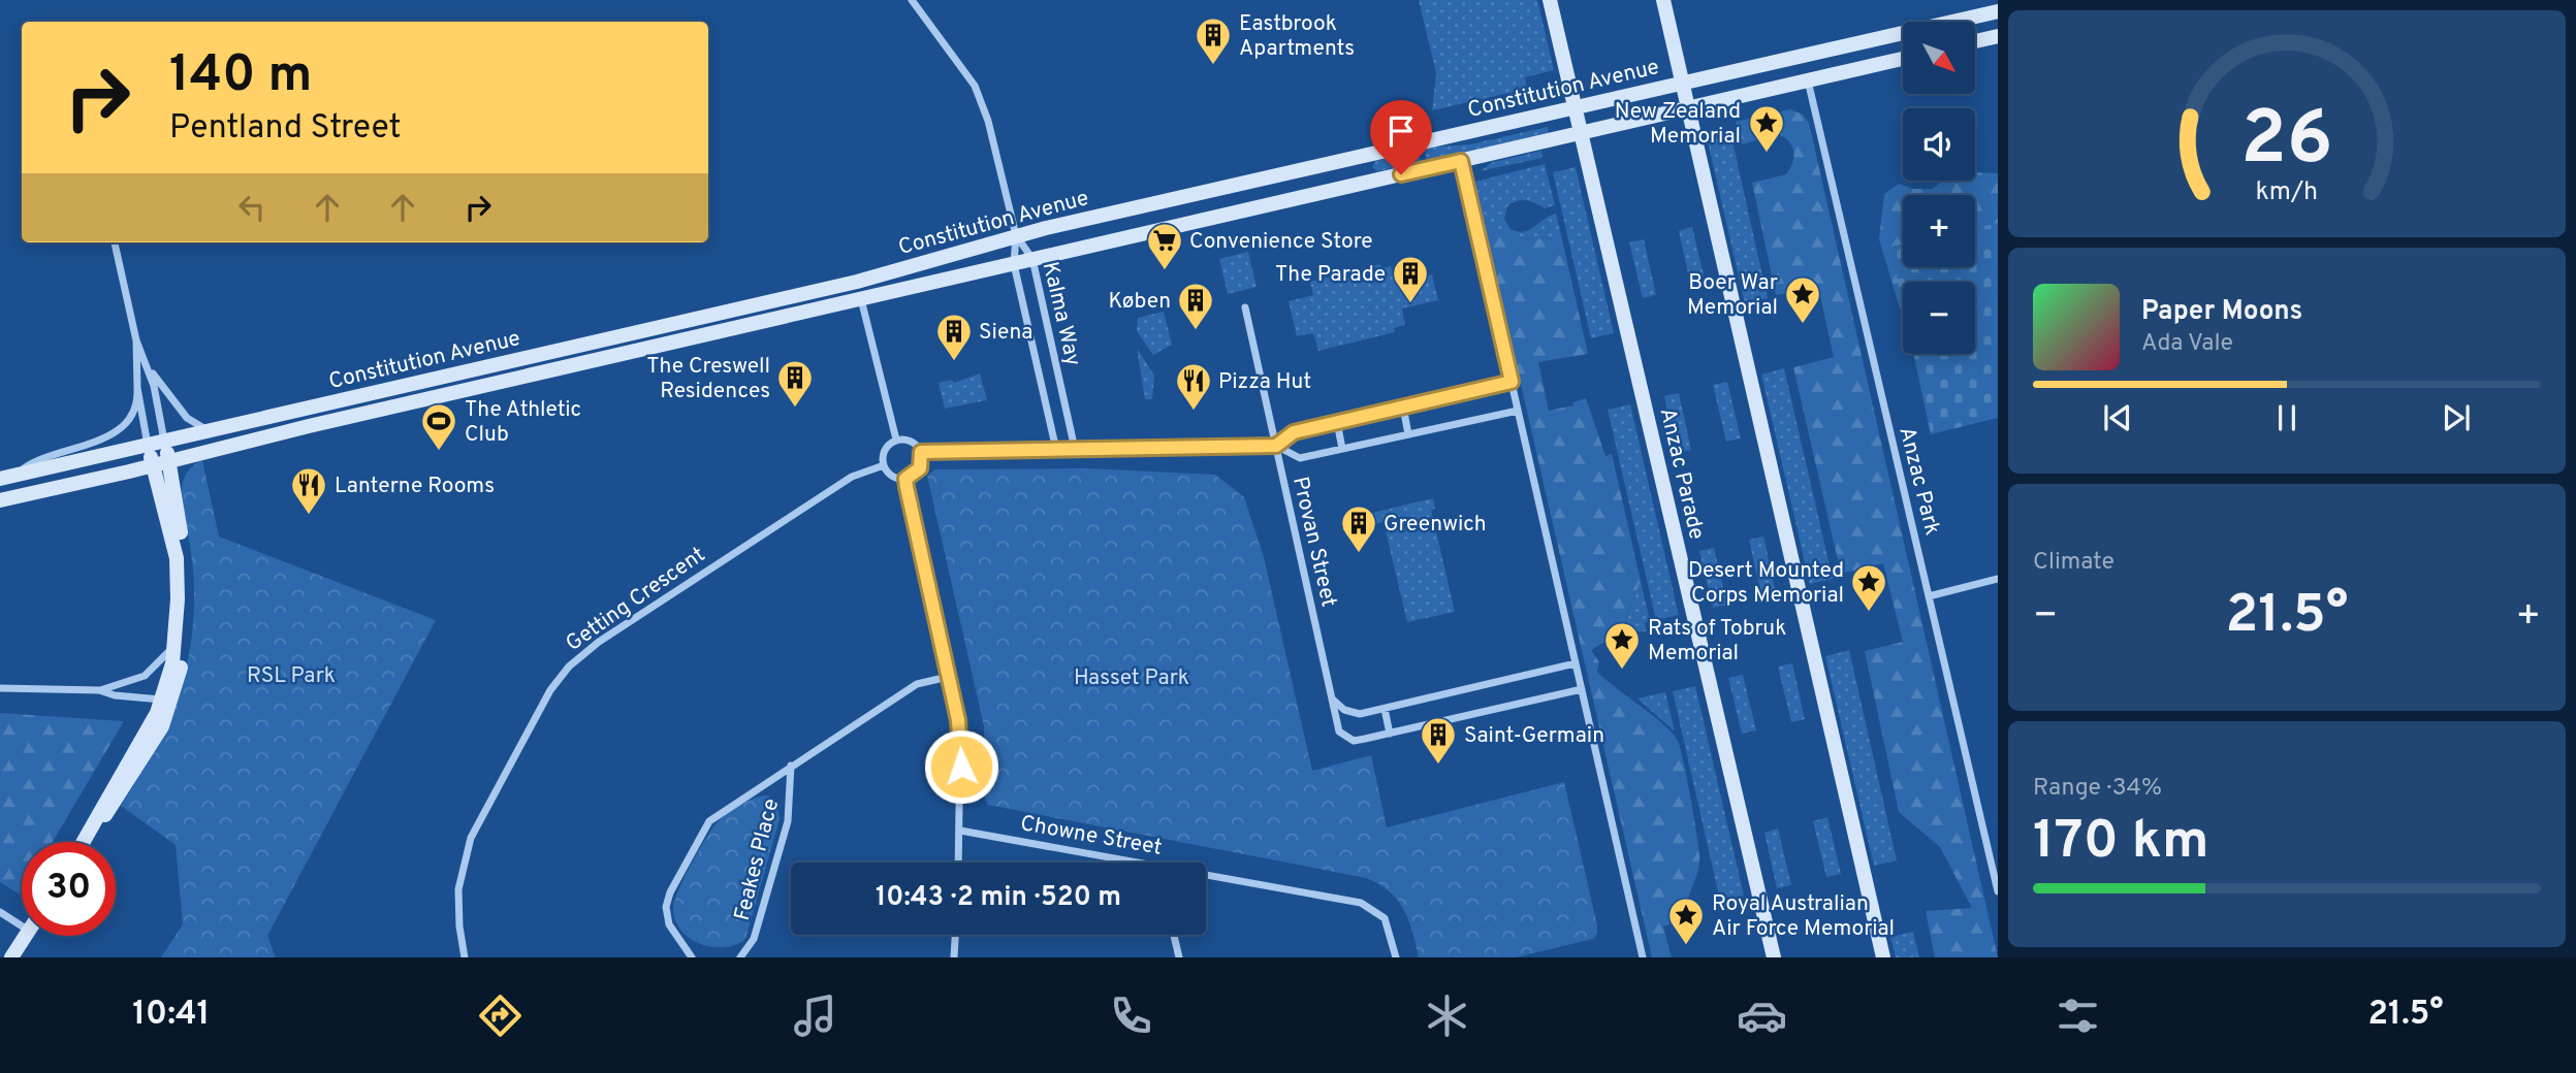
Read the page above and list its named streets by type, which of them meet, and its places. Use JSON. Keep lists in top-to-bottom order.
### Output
{
  "streets": {
    "street": [
      "Constitution Avenue",
      "Kalma Way",
      "Anzac Parade",
      "Anzac Park",
      "Provan Street",
      "Getting Crescent",
      "Chowne Street",
      "Feakes Place"
    ]
  },
  "crossings": [
    ["Constitution Avenue", "Kalma Way"],
    ["Constitution Avenue", "Anzac Parade"],
    ["Constitution Avenue", "Anzac Park"]
  ],
  "parks": ["RSL Park", "Hasset Park"],
  "places": {
    "building": [
      "Eastbrook Apartments",
      "The Parade",
      "Køben",
      "Siena",
      "The Creswell Residences",
      "Greenwich",
      "Saint-Germain"
    ],
    "place": [
      "New Zealand Memorial",
      "Boer War Memorial",
      "Desert Mounted Corps Memorial",
      "Rats of Tobruk Memorial",
      "Royal Australian Air Force Memorial"
    ],
    "supermarket": ["Convenience Store"],
    "restaurant": ["Pizza Hut", "Lanterne Rooms"],
    "sports": ["The Athletic Club"]
  },
  "north": "bottom right",
  "page": {
    "map_buttons": ["+", "−"],
    "turn": ["140 m", "Pentland Street"],
    "song": ["Paper Moons", "Ada Vale"],
    "tile": [
      "Climate",
      ["Range · 34%", "170 km"]
    ],
    "heat": ["−", "21.5°", "+"],
    "limit": "30",
    "trip": "10:43 · 2 min · 520 m",
    "tabs": ["10:41", "21.5°"],
    "gauge": ["26", "km/h"]
  }
}
